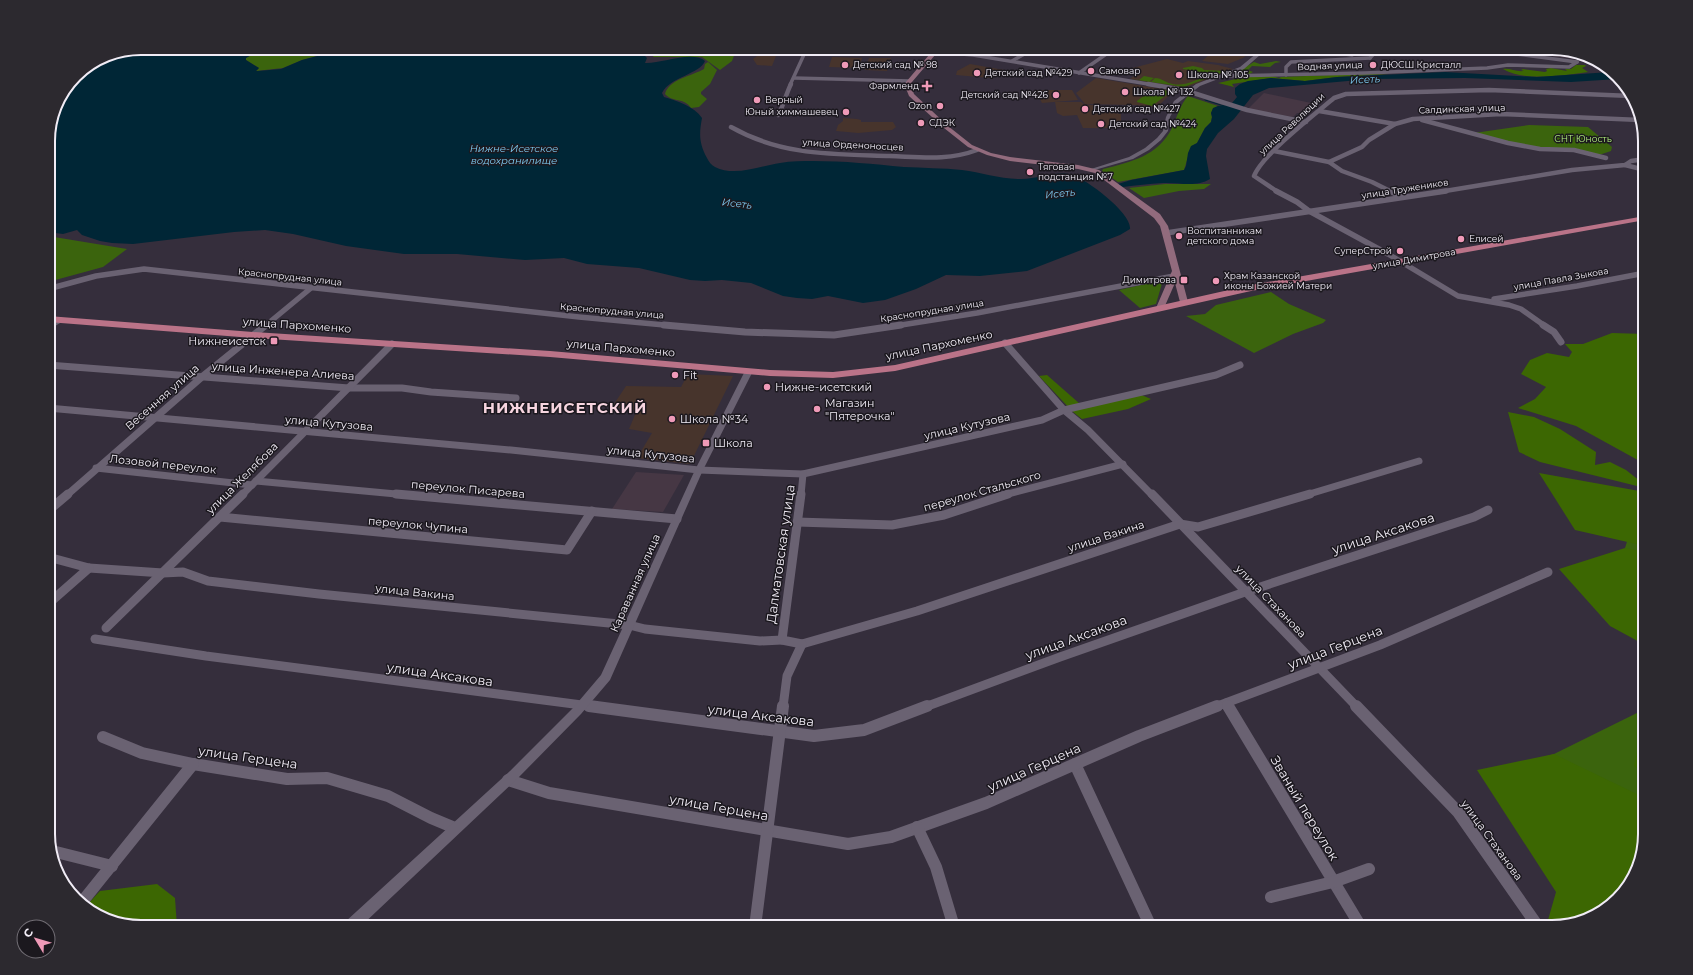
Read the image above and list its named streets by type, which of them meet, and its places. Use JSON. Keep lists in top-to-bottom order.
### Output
{
  "streets": {
    "main road": ["улица Димитрова", "улица Пархоменко"],
    "street": [
      "Водная улица",
      "Салдинская улица",
      "улица Революции",
      "улица Орденоносцев",
      "улица Тружеников",
      "Краснопрудная улица",
      "улица Павла Зыкова",
      "улица Инженера Алиева",
      "Весенняя улица",
      "улица Кутузова",
      "Лозовой переулок",
      "улица Желябова",
      "переулок Писарева",
      "переулок Стальского",
      "переулок Чупина",
      "улица Аксакова",
      "улица Вакина",
      "Далматовская улица",
      "Караванная улица",
      "улица Стаханова",
      "улица Герцена",
      "Званый переулок"
    ]
  },
  "crossings": [
    ["улица Революции", "улица Тружеников"],
    ["улица Революции", "улица Димитрова"],
    ["улица Революции", "улица Павла Зыкова"],
    ["улица Димитрова", "улица Пархоменко"],
    ["Краснопрудная улица", "Весенняя улица"],
    ["улица Пархоменко", "Весенняя улица"],
    ["улица Пархоменко", "улица Желябова"],
    ["улица Пархоменко", "Караванная улица"],
    ["улица Пархоменко", "улица Стаханова"],
    ["улица Инженера Алиева", "Весенняя улица"],
    ["улица Инженера Алиева", "улица Желябова"],
    ["Весенняя улица", "улица Кутузова"],
    ["Весенняя улица", "Лозовой переулок"],
    ["улица Кутузова", "улица Желябова"],
    ["улица Кутузова", "Далматовская улица"],
    ["улица Кутузова", "Караванная улица"],
    ["улица Кутузова", "улица Стаханова"],
    ["Лозовой переулок", "улица Желябова"],
    ["Лозовой переулок", "переулок Писарева"],
    ["улица Желябова", "переулок Писарева"],
    ["улица Желябова", "переулок Чупина"],
    ["улица Желябова", "улица Вакина"],
    ["переулок Писарева", "переулок Чупина"],
    ["переулок Писарева", "Караванная улица"],
    ["переулок Стальского", "Далматовская улица"],
    ["переулок Стальского", "улица Стаханова"],
    ["улица Аксакова", "Караванная улица"],
    ["улица Аксакова", "улица Стаханова"],
    ["улица Вакина", "Далматовская улица"],
    ["улица Вакина", "Караванная улица"],
    ["улица Вакина", "улица Стаханова"],
    ["Караванная улица", "улица Герцена"],
    ["улица Стаханова", "улица Герцена"],
    ["улица Герцена", "Званый переулок"]
  ],
  "districts": ["НИЖНЕИСЕТСКИЙ"],
  "water": ["Исеть", "Нижне-Исетское водохранилище"],
  "parks": ["СНТ Юность"],
  "places": {
    "other": [
      "Детский сад № 98",
      "ДЮСШ Кристалл",
      "Самовар",
      "Детский сад №429",
      "Школа № 105",
      "Школа № 132",
      "Детский сад №426",
      "Верный",
      "Ozon",
      "Детский сад №427",
      "Юный химмашевец",
      "СДЭК",
      "Детский сад №424",
      "Тяговая подстанция №7",
      "Воспитанникам детского дома",
      "Елисей",
      "СуперСтрой",
      "Храм Казанской иконы Божией Матери",
      "Fit",
      "Нижне-исетский",
      "Магазин \"Пятерочка\"",
      "Школа №34"
    ],
    "health": ["Фармленд"],
    "transit": ["Димитрова", "Нижнеисетск", "Школа"]
  },
  "north": "top left"
}
